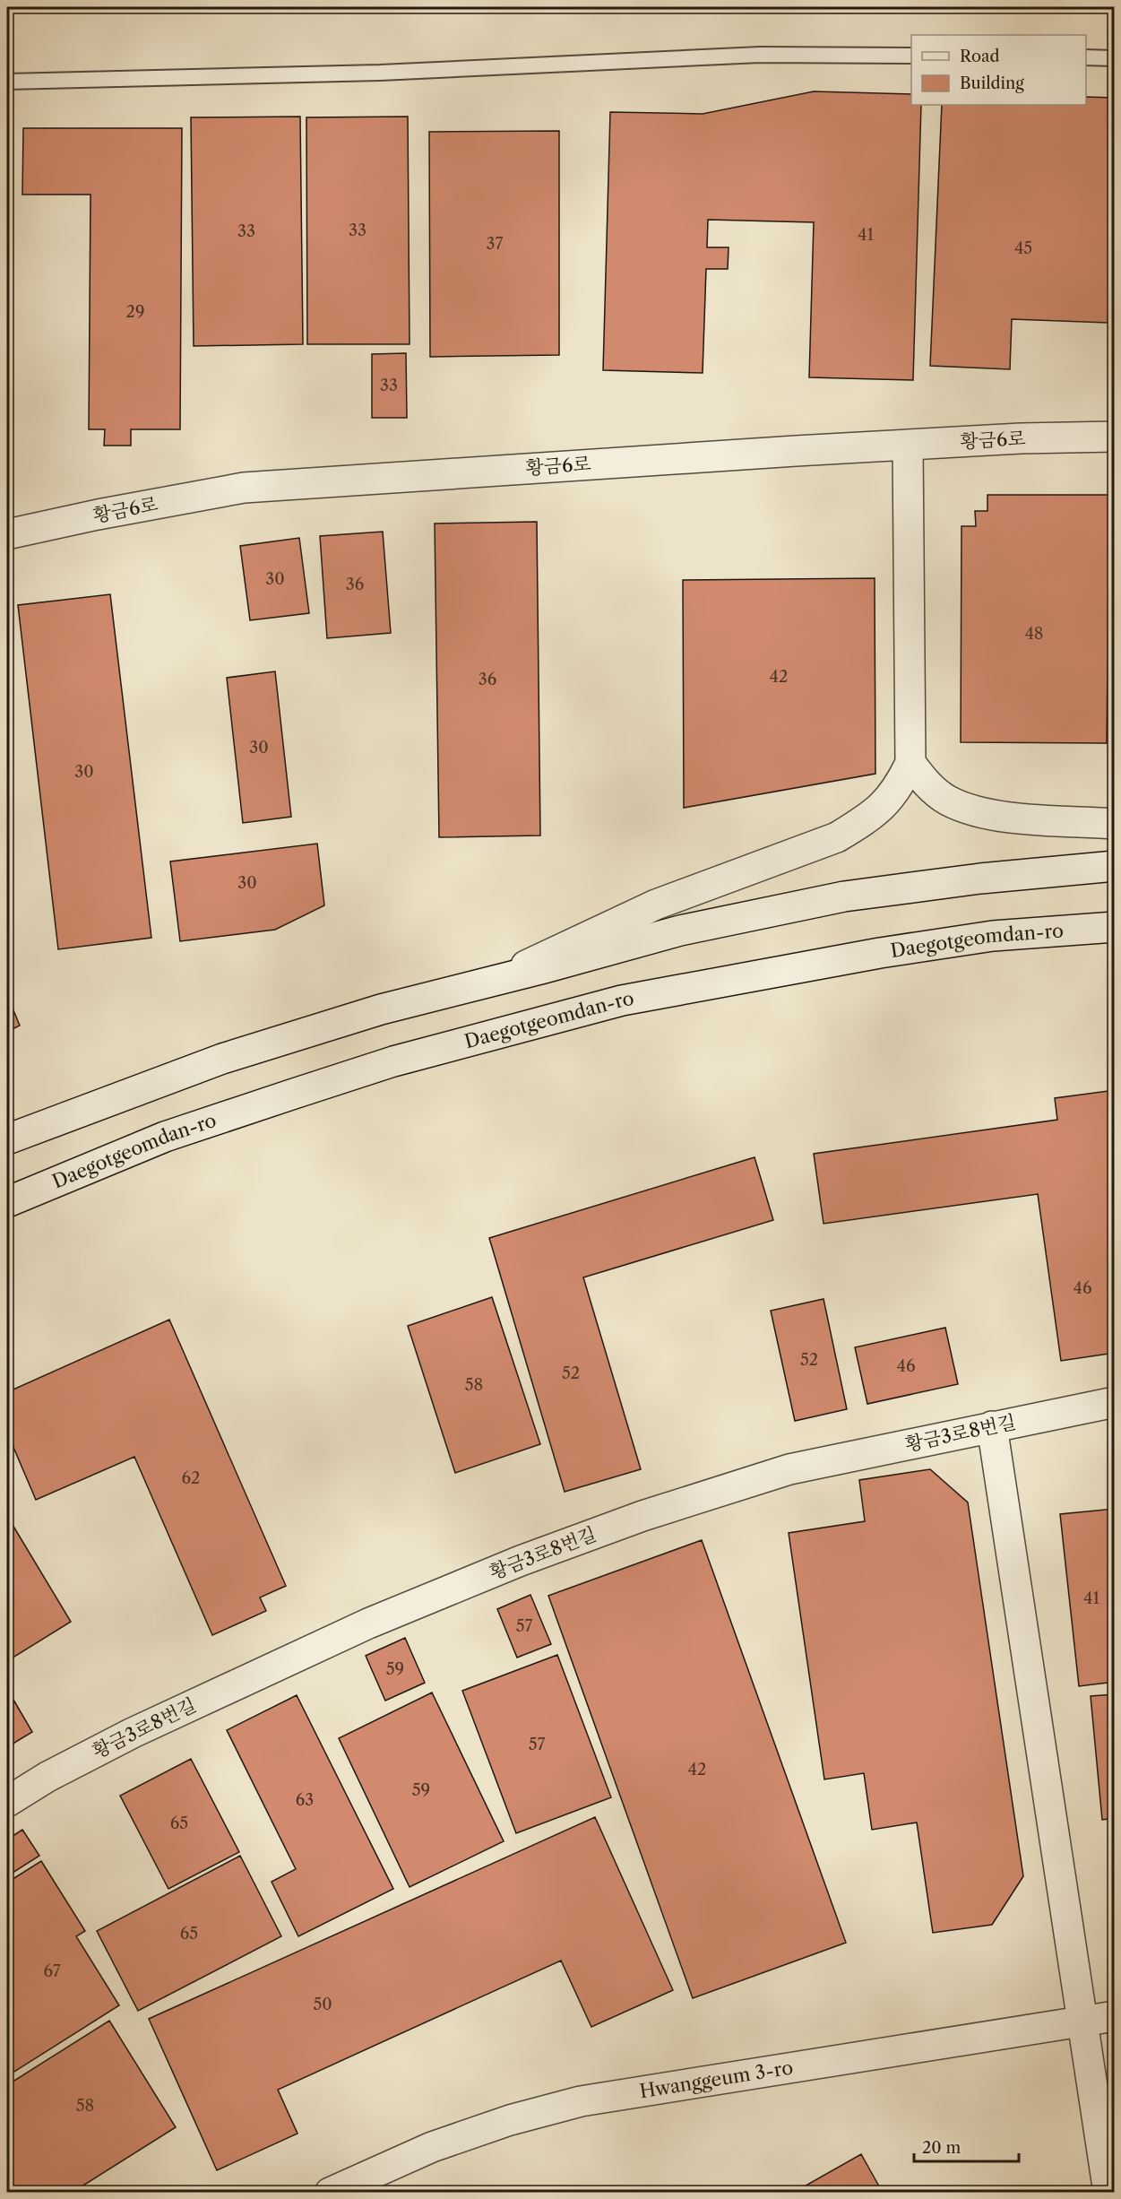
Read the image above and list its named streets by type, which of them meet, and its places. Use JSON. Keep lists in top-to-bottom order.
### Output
{
  "streets": {
    "street": [
      "황금6로",
      "Daegotgeomdan-ro",
      "황금3로8번길",
      "Hwanggeum 3-ro"
    ]
  },
  "house_numbers": [
    "33",
    "33",
    "41",
    "37",
    "45",
    "29",
    "33",
    "30",
    "36",
    "48",
    "42",
    "36",
    "30",
    "30",
    "30",
    "46",
    "52",
    "46",
    "52",
    "58",
    "62",
    "41",
    "57",
    "59",
    "57",
    "42",
    "59",
    "63",
    "65",
    "65",
    "67",
    "50",
    "58"
  ],
  "legend": ["Road", "Building"],
  "scale_bar": "20 m"
}
